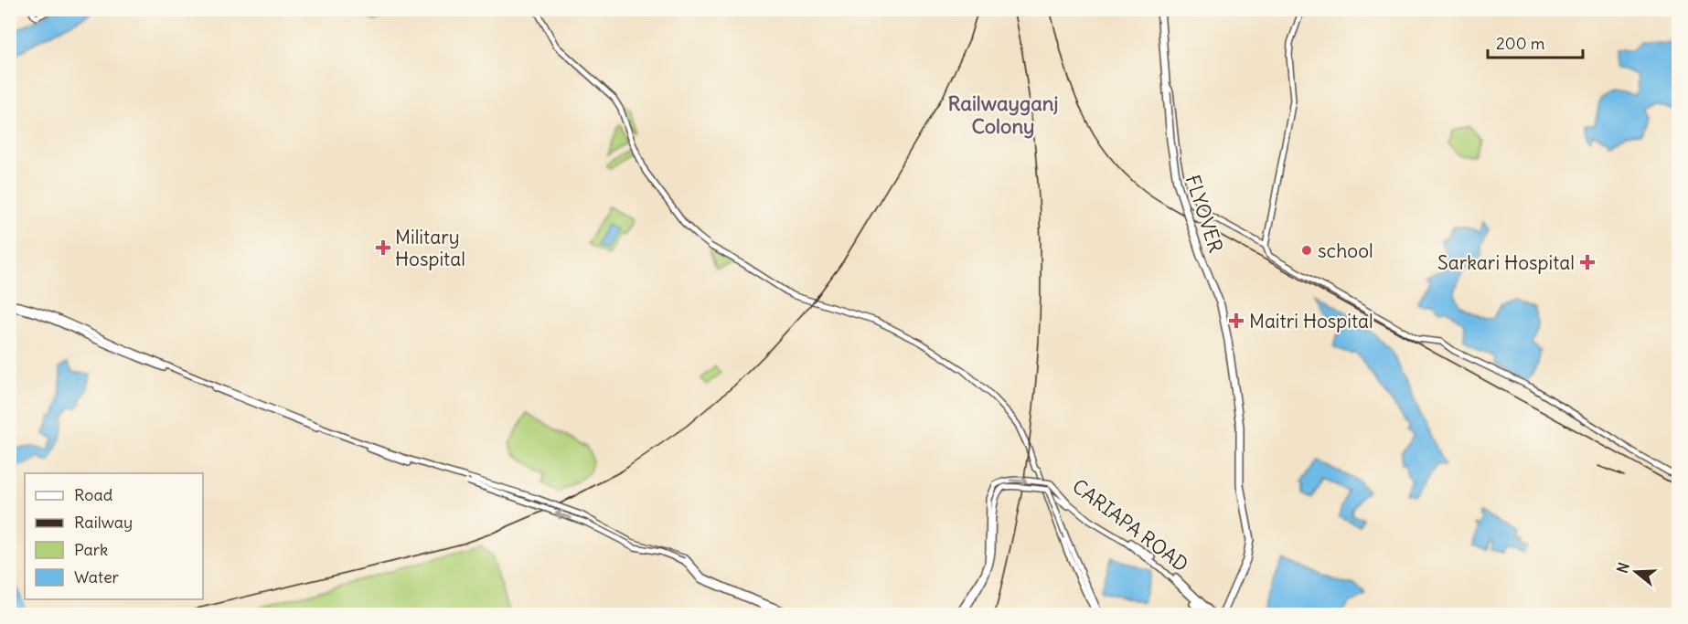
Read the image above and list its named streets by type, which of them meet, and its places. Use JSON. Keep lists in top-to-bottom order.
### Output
{
  "streets": {
    "highway": ["FLYOVER"],
    "street": ["CARIAPA ROAD"]
  },
  "districts": ["Railwayganj Colony"],
  "places": {
    "health": ["Military Hospital", "Sarkari Hospital", "Maitri Hospital"],
    "other": ["school"]
  },
  "legend": [
    "Road",
    "Railway",
    "Park",
    "Water"
  ],
  "scale_bar": "200 m",
  "north": "left"
}
